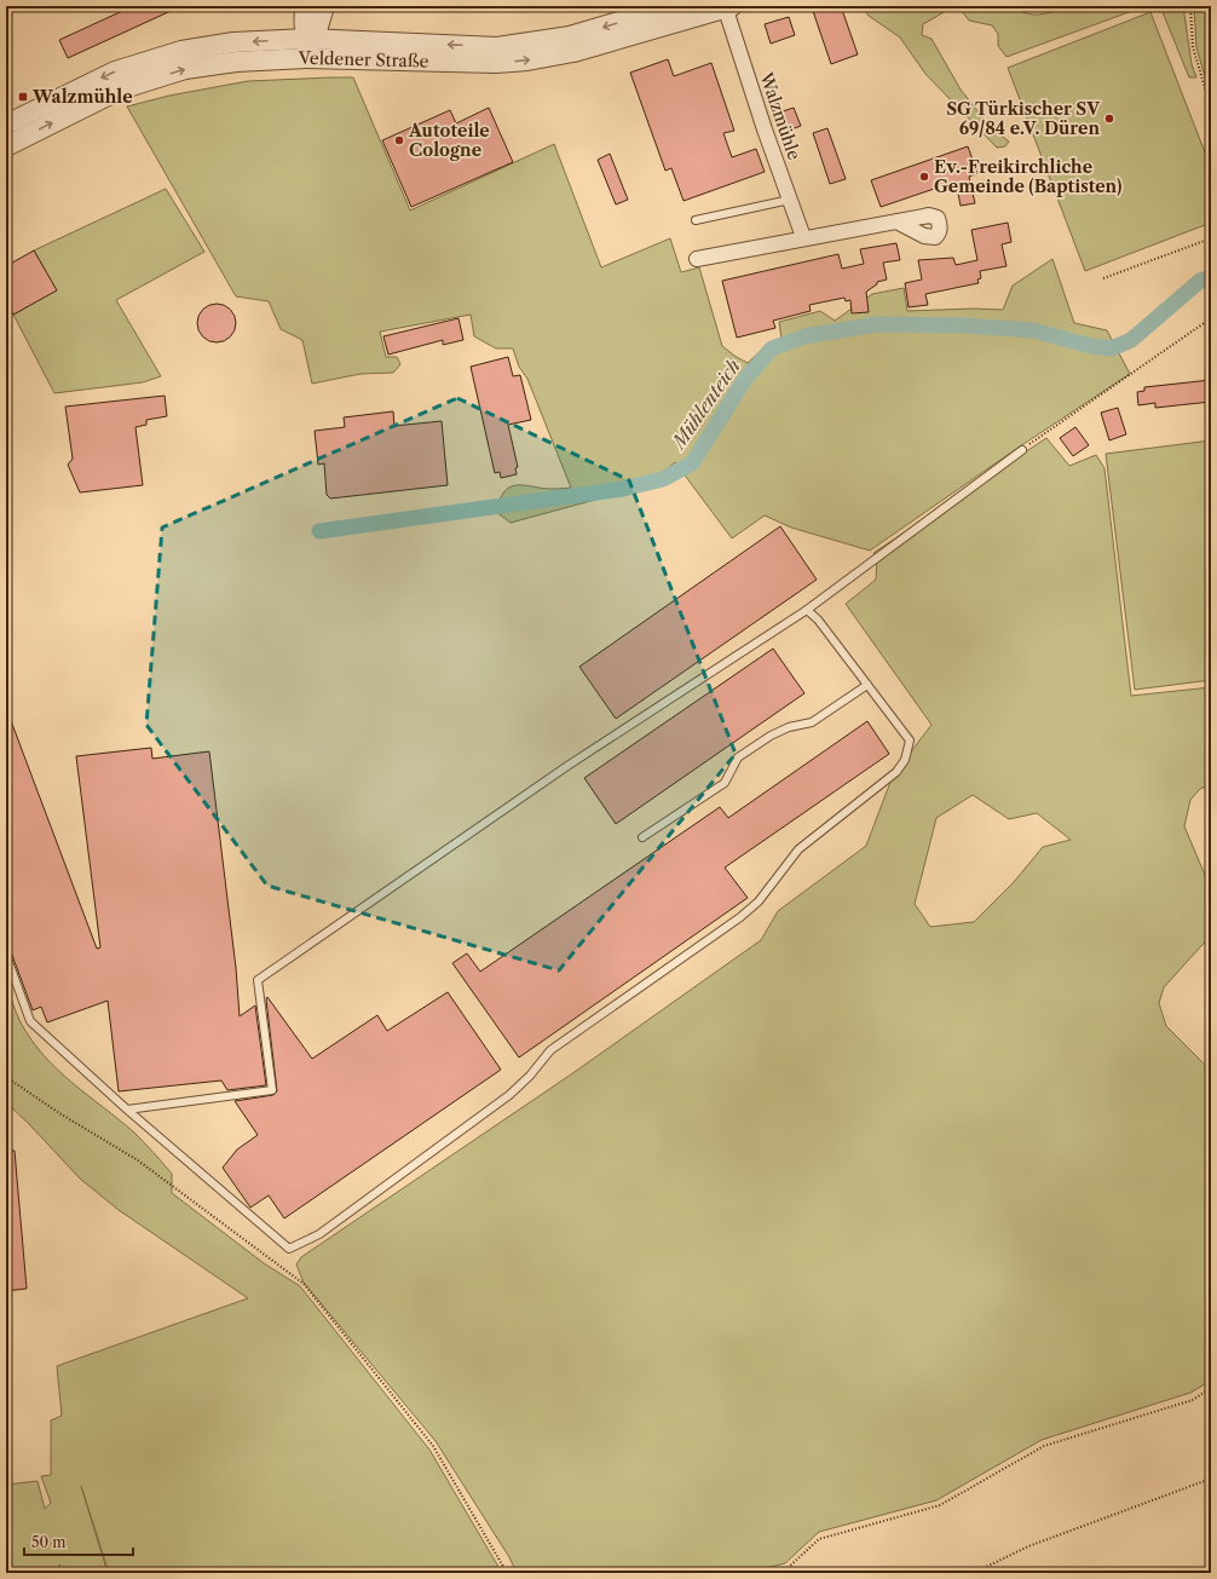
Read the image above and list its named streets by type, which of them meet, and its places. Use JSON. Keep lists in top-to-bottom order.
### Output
{
  "streets": {
    "street": ["Veldener Straße", "Walzmühle"]
  },
  "crossings": [
    ["Veldener Straße", "Walzmühle"]
  ],
  "water": ["Mühlenteich"],
  "places": {
    "transit": ["Walzmühle"],
    "other": ["SG Türkischer SV 69/84 e.V. Düren", "Autoteile Cologne", "Ev.-Freikirchliche Gemeinde (Baptisten)"]
  },
  "scale_bar": "50 m"
}
